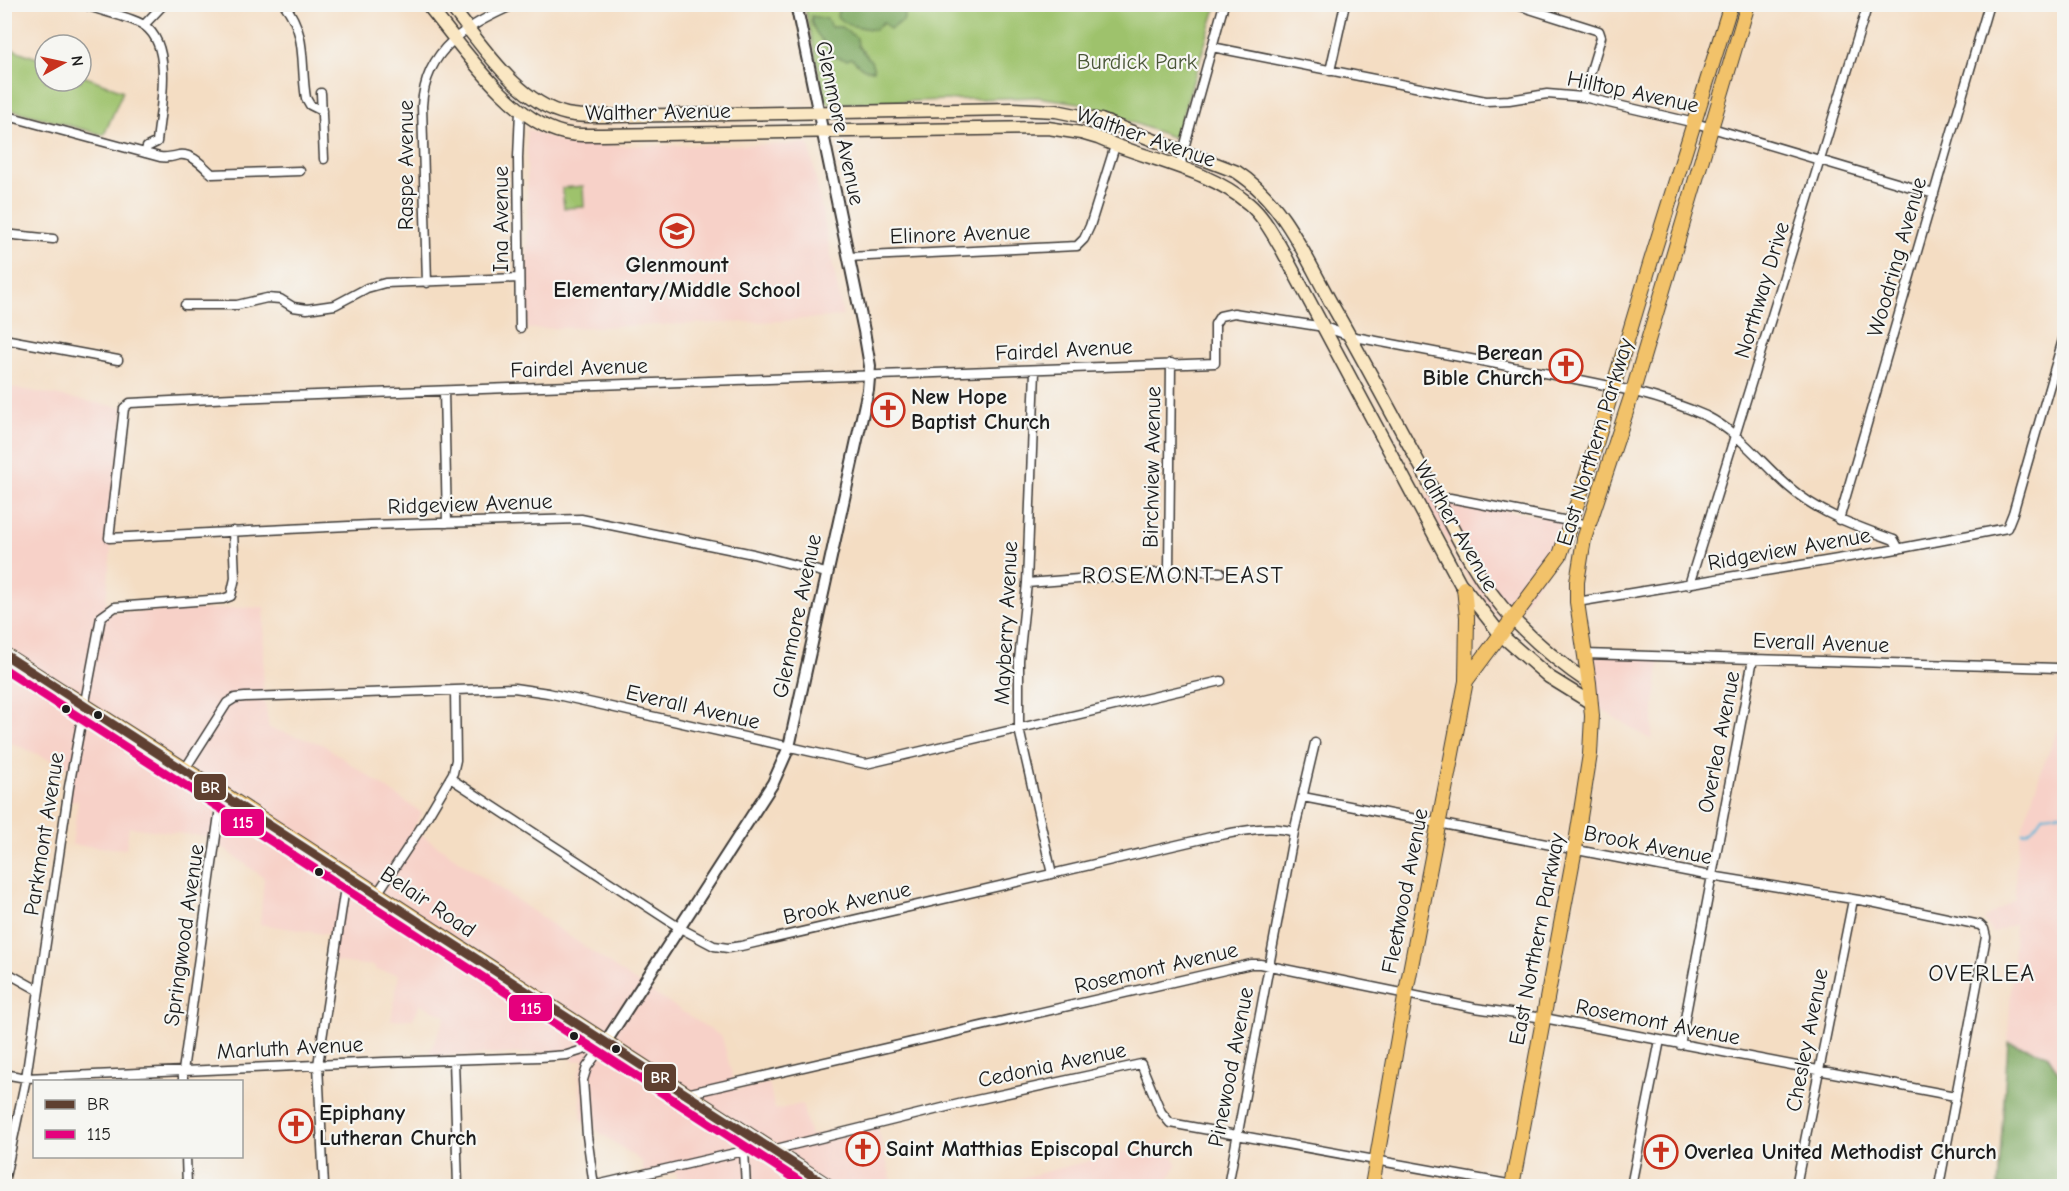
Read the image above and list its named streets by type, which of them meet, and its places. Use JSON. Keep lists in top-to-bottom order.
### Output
{
  "streets": {
    "main road": [
      "Walther Avenue",
      "East Northern Parkway",
      "Fleetwood Avenue",
      "Belair Road"
    ],
    "street": [
      "Hilltop Avenue",
      "Glenmore Avenue",
      "Raspe Avenue",
      "Ina Avenue",
      "Elinore Avenue",
      "Woodring Avenue",
      "Northway Drive",
      "Fairdel Avenue",
      "Birchview Avenue",
      "Ridgeview Avenue",
      "Mayberry Avenue",
      "Everall Avenue",
      "Overlea Avenue",
      "Parkmont Avenue",
      "Brook Avenue",
      "Springwood Avenue",
      "Rosemont Avenue",
      "Chesley Avenue",
      "Marluth Avenue",
      "Cedonia Avenue",
      "Pinewood Avenue"
    ]
  },
  "crossings": [
    ["Hilltop Avenue", "Woodring Avenue"],
    ["Hilltop Avenue", "Northway Drive"],
    ["Hilltop Avenue", "East Northern Parkway"],
    ["Walther Avenue", "Glenmore Avenue"],
    ["Walther Avenue", "Raspe Avenue"],
    ["Walther Avenue", "Ina Avenue"],
    ["Walther Avenue", "Elinore Avenue"],
    ["Walther Avenue", "Fairdel Avenue"],
    ["Walther Avenue", "East Northern Parkway"],
    ["Walther Avenue", "Fleetwood Avenue"],
    ["Glenmore Avenue", "Elinore Avenue"],
    ["Glenmore Avenue", "Fairdel Avenue"],
    ["Glenmore Avenue", "Ridgeview Avenue"],
    ["Glenmore Avenue", "Everall Avenue"],
    ["Glenmore Avenue", "Brook Avenue"],
    ["Glenmore Avenue", "Belair Road"],
    ["Glenmore Avenue", "Marluth Avenue"],
    ["Woodring Avenue", "Fairdel Avenue"],
    ["Northway Drive", "Fairdel Avenue"],
    ["Northway Drive", "Ridgeview Avenue"],
    ["Fairdel Avenue", "East Northern Parkway"],
    ["Fairdel Avenue", "Birchview Avenue"],
    ["Fairdel Avenue", "Ridgeview Avenue"],
    ["Fairdel Avenue", "Mayberry Avenue"],
    ["East Northern Parkway", "Ridgeview Avenue"],
    ["East Northern Parkway", "Everall Avenue"],
    ["East Northern Parkway", "Brook Avenue"],
    ["East Northern Parkway", "Fleetwood Avenue"],
    ["East Northern Parkway", "Rosemont Avenue"],
    ["East Northern Parkway", "Cedonia Avenue"],
    ["Ridgeview Avenue", "Parkmont Avenue"],
    ["Mayberry Avenue", "Everall Avenue"],
    ["Mayberry Avenue", "Brook Avenue"],
    ["Everall Avenue", "Overlea Avenue"],
    ["Everall Avenue", "Belair Road"],
    ["Overlea Avenue", "Brook Avenue"],
    ["Overlea Avenue", "Rosemont Avenue"],
    ["Parkmont Avenue", "Belair Road"],
    ["Parkmont Avenue", "Marluth Avenue"],
    ["Brook Avenue", "Fleetwood Avenue"],
    ["Brook Avenue", "Rosemont Avenue"],
    ["Brook Avenue", "Chesley Avenue"],
    ["Brook Avenue", "Pinewood Avenue"],
    ["Fleetwood Avenue", "Rosemont Avenue"],
    ["Fleetwood Avenue", "Cedonia Avenue"],
    ["Belair Road", "Springwood Avenue"],
    ["Belair Road", "Rosemont Avenue"],
    ["Belair Road", "Marluth Avenue"],
    ["Belair Road", "Cedonia Avenue"],
    ["Springwood Avenue", "Marluth Avenue"],
    ["Rosemont Avenue", "Chesley Avenue"],
    ["Rosemont Avenue", "Pinewood Avenue"],
    ["Cedonia Avenue", "Pinewood Avenue"]
  ],
  "districts": ["ROSEMONT EAST", "OVERLEA"],
  "parks": ["Burdick Park"],
  "places": {
    "school or university": ["Glenmount Elementary/Middle School"],
    "church": [
      "Berean Bible Church",
      "New Hope Baptist Church",
      "Epiphany Lutheran Church",
      "Saint Matthias Episcopal Church",
      "Overlea United Methodist Church"
    ]
  },
  "lines": ["transit line BR", "transit line 115"],
  "legend": ["BR", "115"],
  "north": "right"
}
